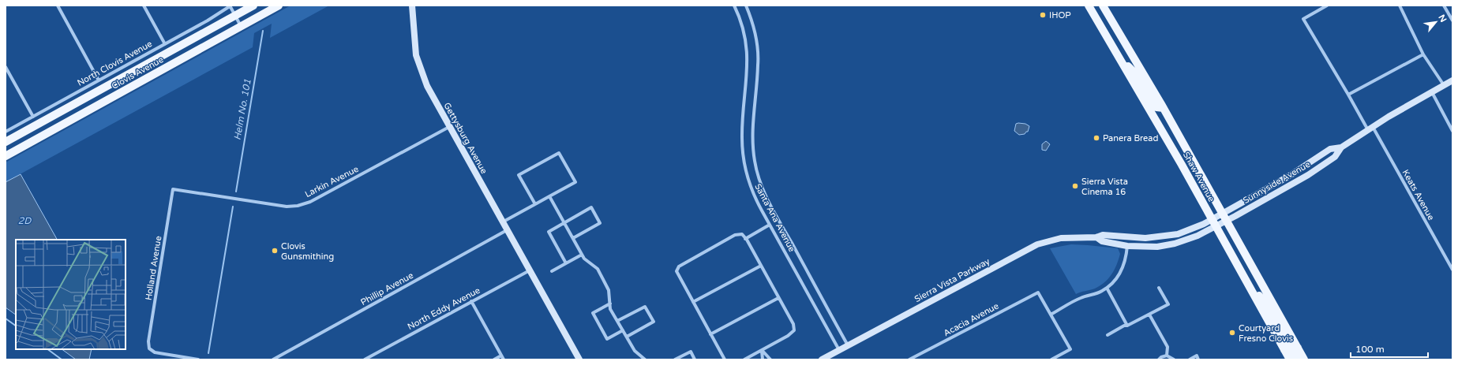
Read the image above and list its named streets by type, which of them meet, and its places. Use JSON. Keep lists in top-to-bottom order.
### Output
{
  "streets": {
    "main road": [
      "Clovis Avenue",
      "Gettysburg Avenue",
      "Shaw Avenue",
      "Sunnyside Avenue",
      "Sierra Vista Parkway"
    ],
    "street": [
      "North Clovis Avenue",
      "Larkin Avenue",
      "Keats Avenue",
      "Santa Ana Avenue",
      "Holland Avenue",
      "Phillip Avenue",
      "North Eddy Avenue",
      "Acacia Avenue"
    ]
  },
  "crossings": [
    ["Gettysburg Avenue", "Larkin Avenue"],
    ["Gettysburg Avenue", "Phillip Avenue"],
    ["Gettysburg Avenue", "North Eddy Avenue"],
    ["Shaw Avenue", "Sunnyside Avenue"],
    ["Shaw Avenue", "Sierra Vista Parkway"],
    ["Larkin Avenue", "Holland Avenue"],
    ["Sunnyside Avenue", "Keats Avenue"],
    ["Sunnyside Avenue", "Sierra Vista Parkway"],
    ["Santa Ana Avenue", "Sierra Vista Parkway"]
  ],
  "water": ["Helm No. 101", "2D"],
  "places": [
    "IHOP",
    "Panera Bread",
    "Sierra Vista Cinema 16",
    "Clovis Gunsmithing",
    "Courtyard Fresno Clovis"
  ],
  "scale_bar": "100 m",
  "north": "top right"
}
